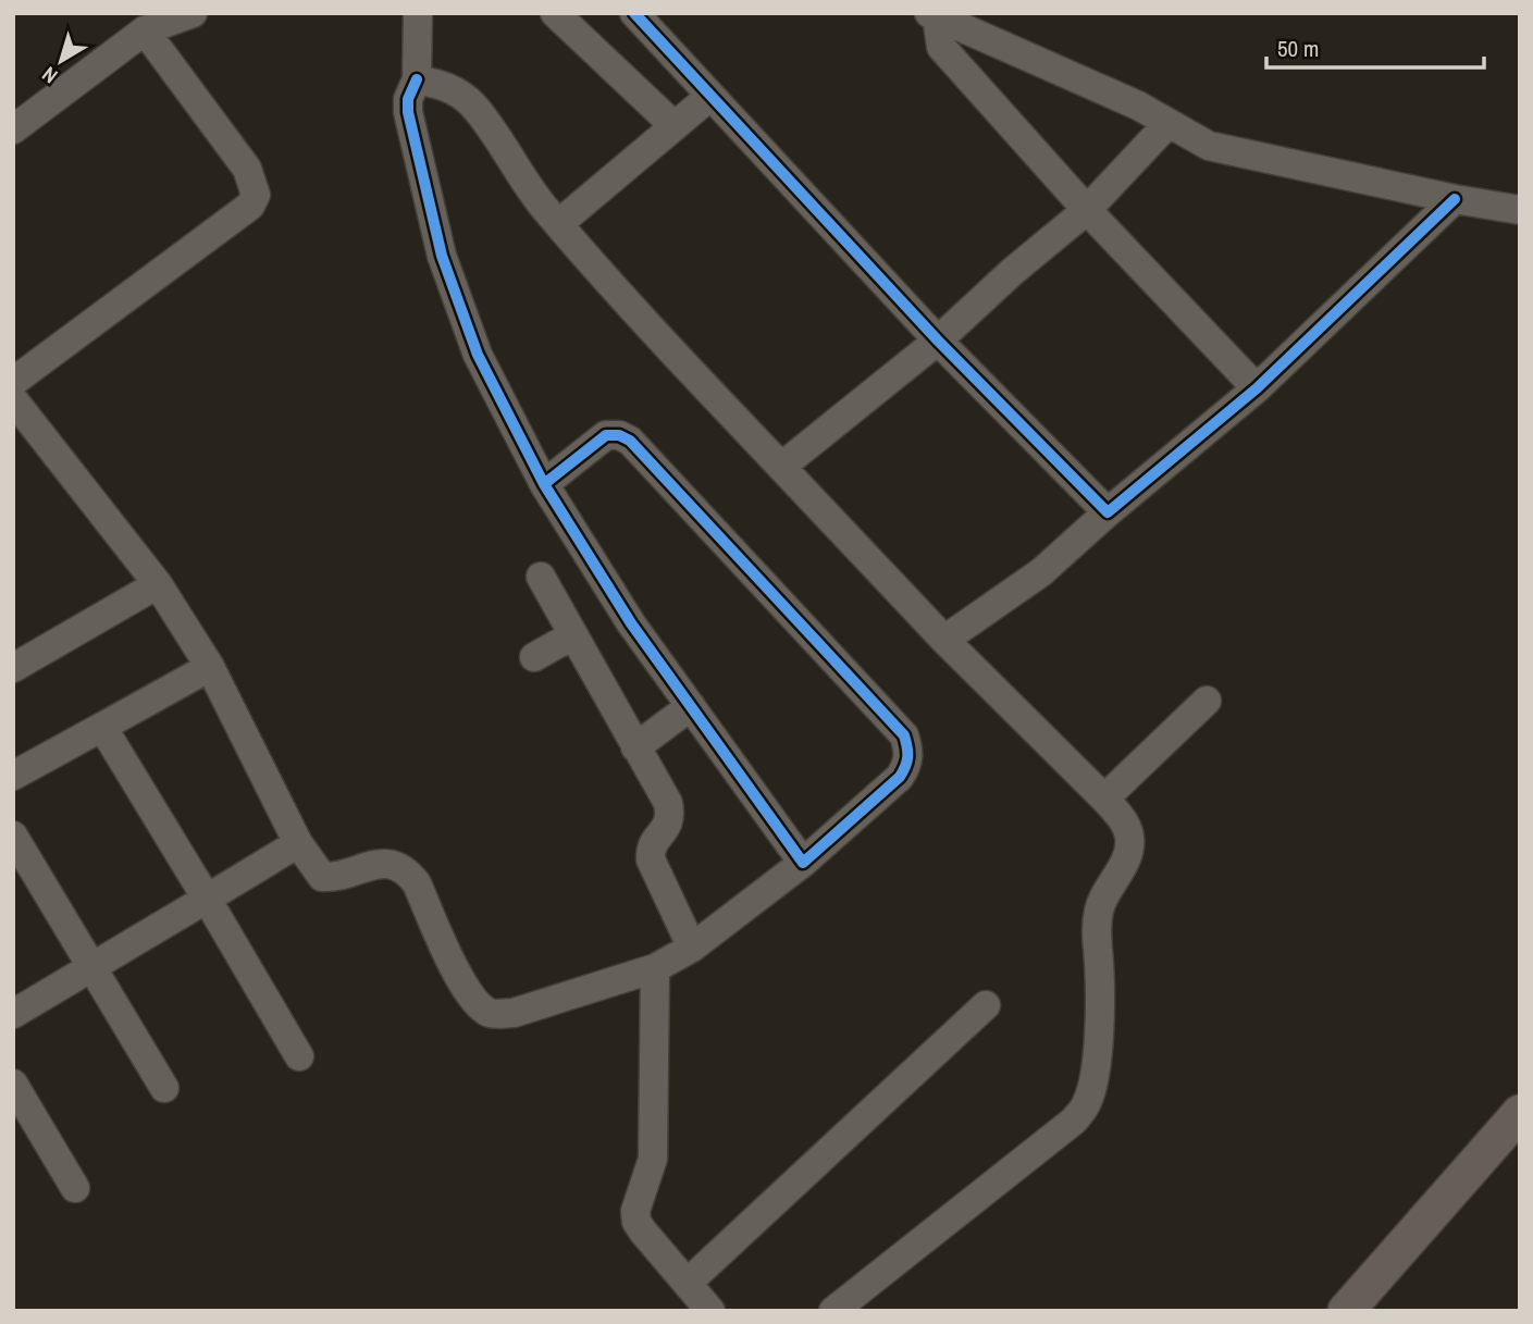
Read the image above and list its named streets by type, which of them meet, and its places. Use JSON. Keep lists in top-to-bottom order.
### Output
{
  "scale_bar": "50 m",
  "north": "bottom left"
}
